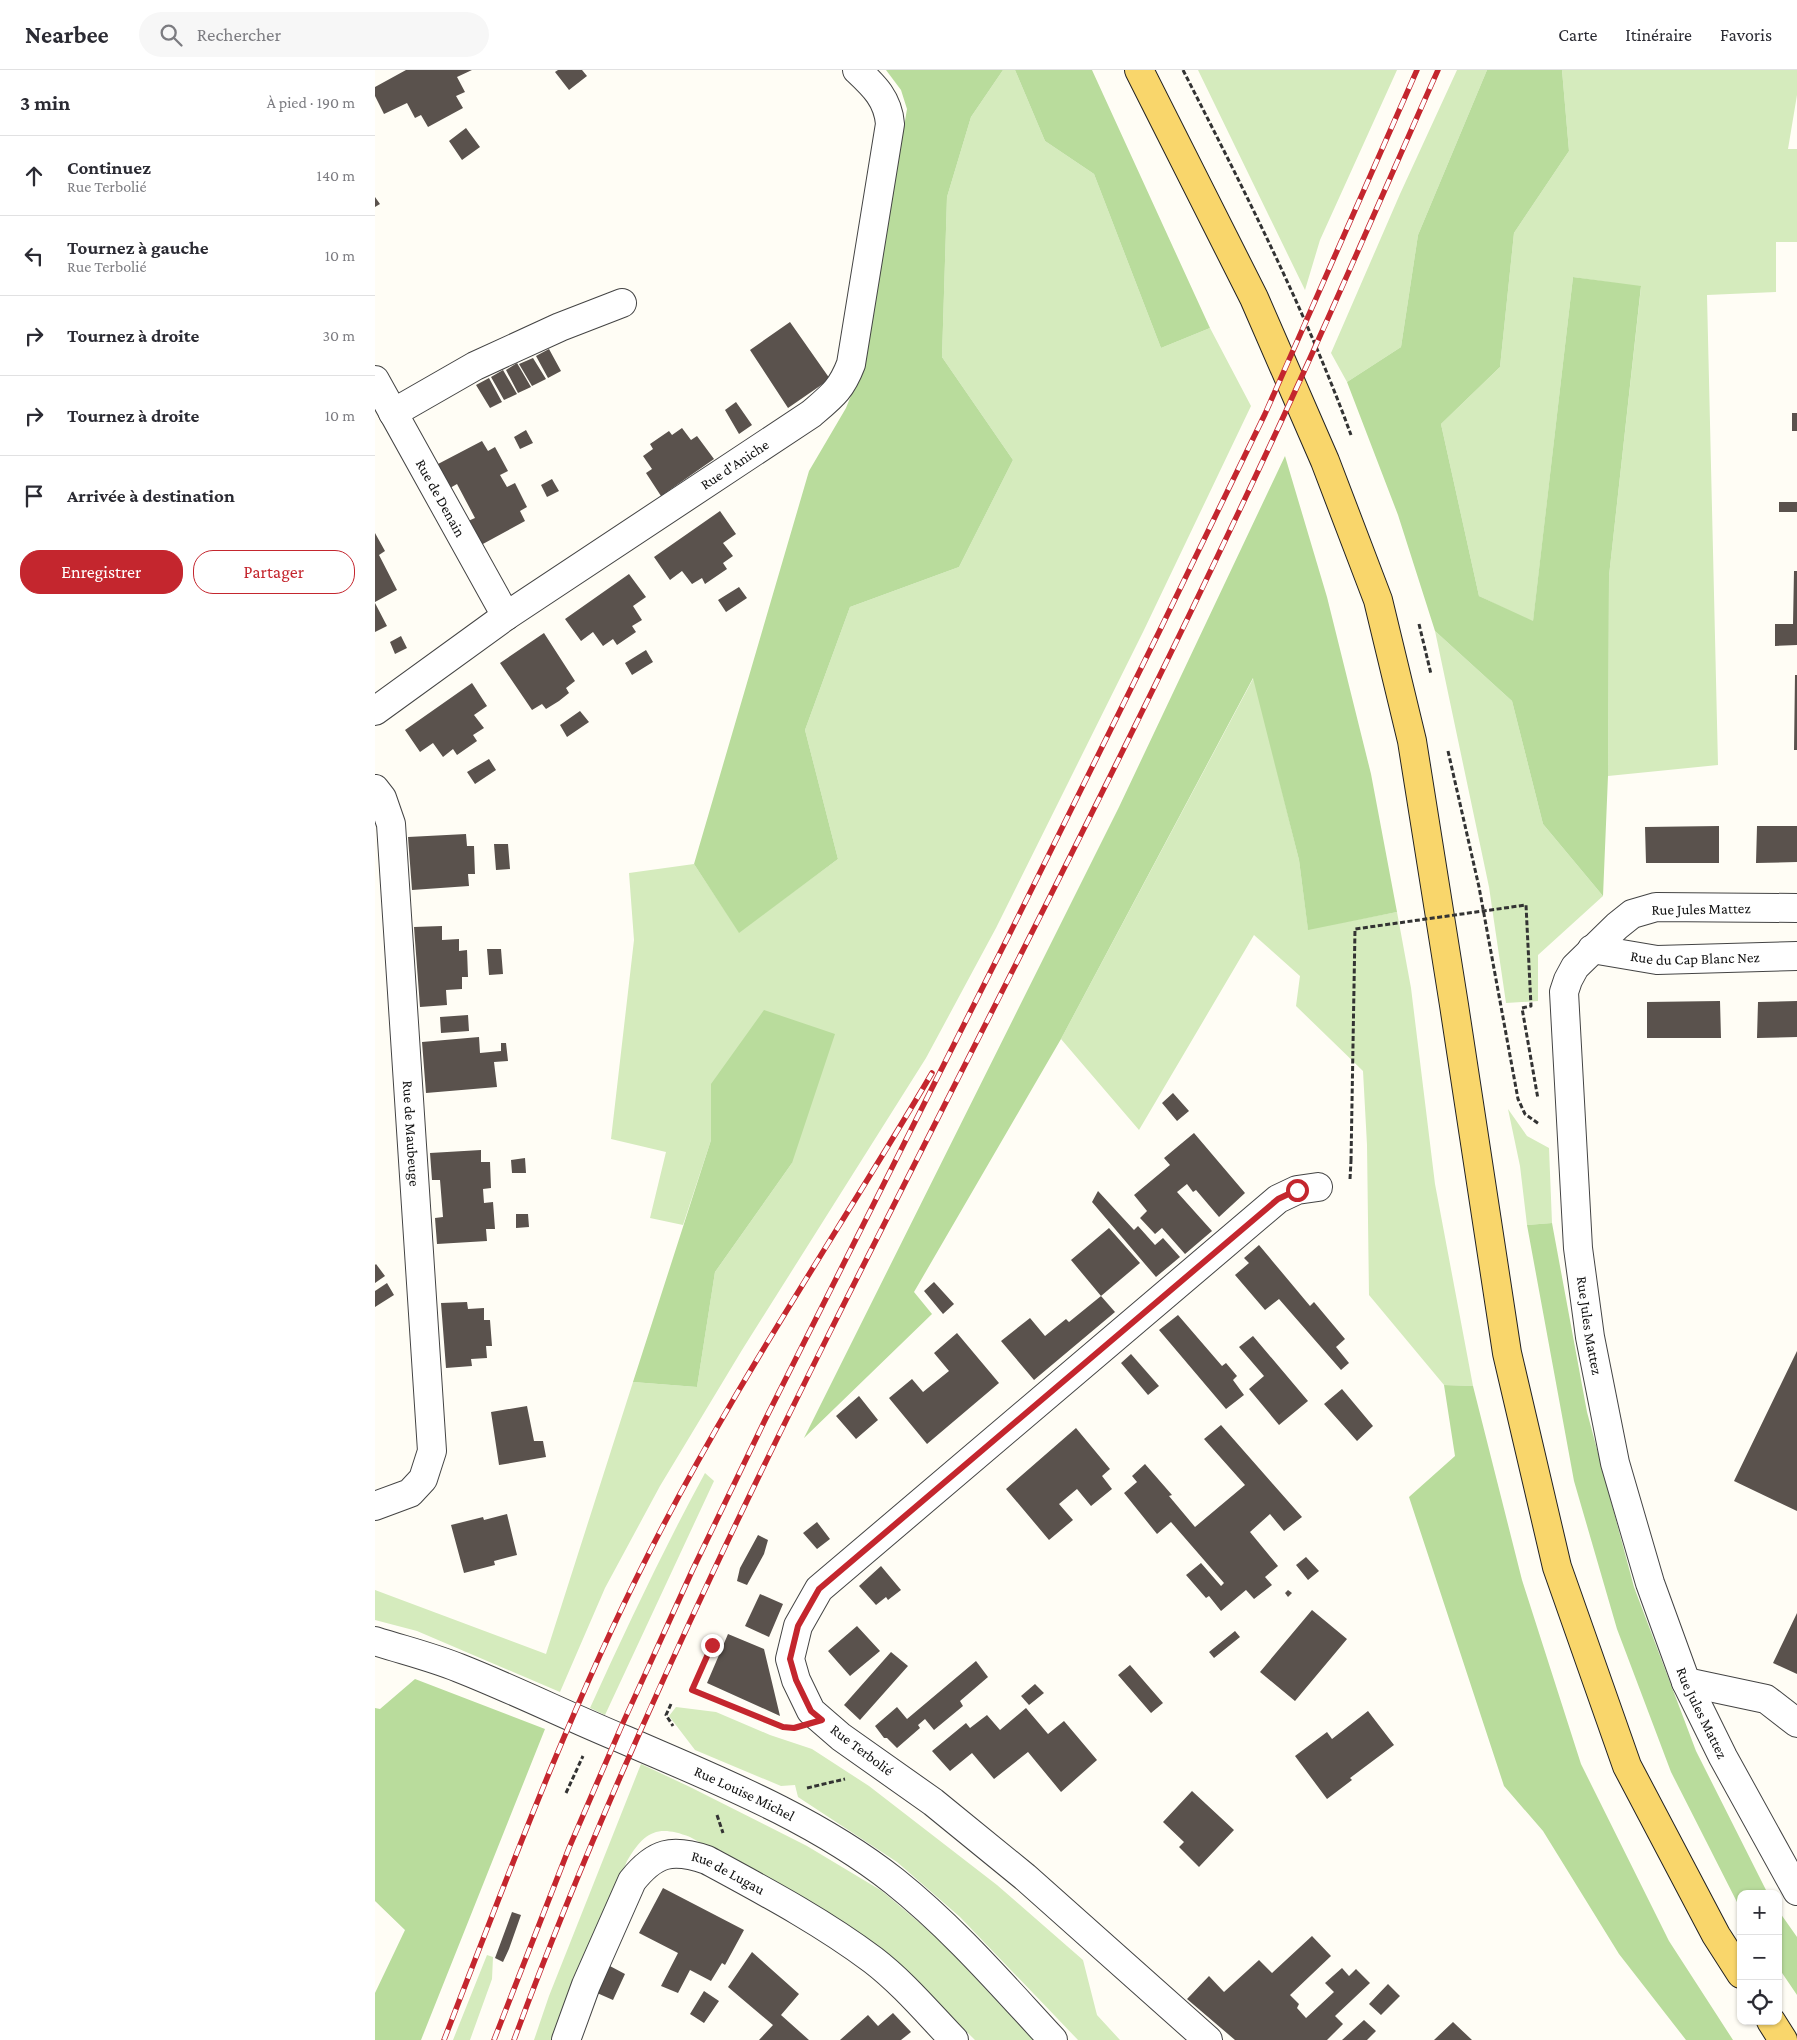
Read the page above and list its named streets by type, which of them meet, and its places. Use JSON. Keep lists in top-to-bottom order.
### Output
{
  "streets": {
    "street": [
      "Rue d'Aniche",
      "Rue de Denain",
      "Rue Jules Mattez",
      "Rue du Cap Blanc Nez",
      "Rue de Maubeuge",
      "Rue Terbolié",
      "Rue Louise Michel",
      "Rue de Lugau"
    ]
  },
  "crossings": [
    ["Rue d'Aniche", "Rue de Denain"],
    ["Rue Jules Mattez", "Rue du Cap Blanc Nez"]
  ],
  "page": {
    "header": "Nearbee",
    "search": "Rechercher",
    "nav": ["Carte", "Itinéraire", "Favoris"],
    "heading": ["3 min", "À pied · 190 m"],
    "list": [
      ["Continuez", "Rue Terbolié", "140 m"],
      ["Tournez à gauche", "Rue Terbolié", "10 m"],
      ["Tournez à droite", "30 m"],
      ["Tournez à droite", "10 m"],
      "Arrivée à destination"
    ],
    "buttons": ["Enregistrer", "Partager"],
    "map_buttons": ["+", "−"]
  }
}
